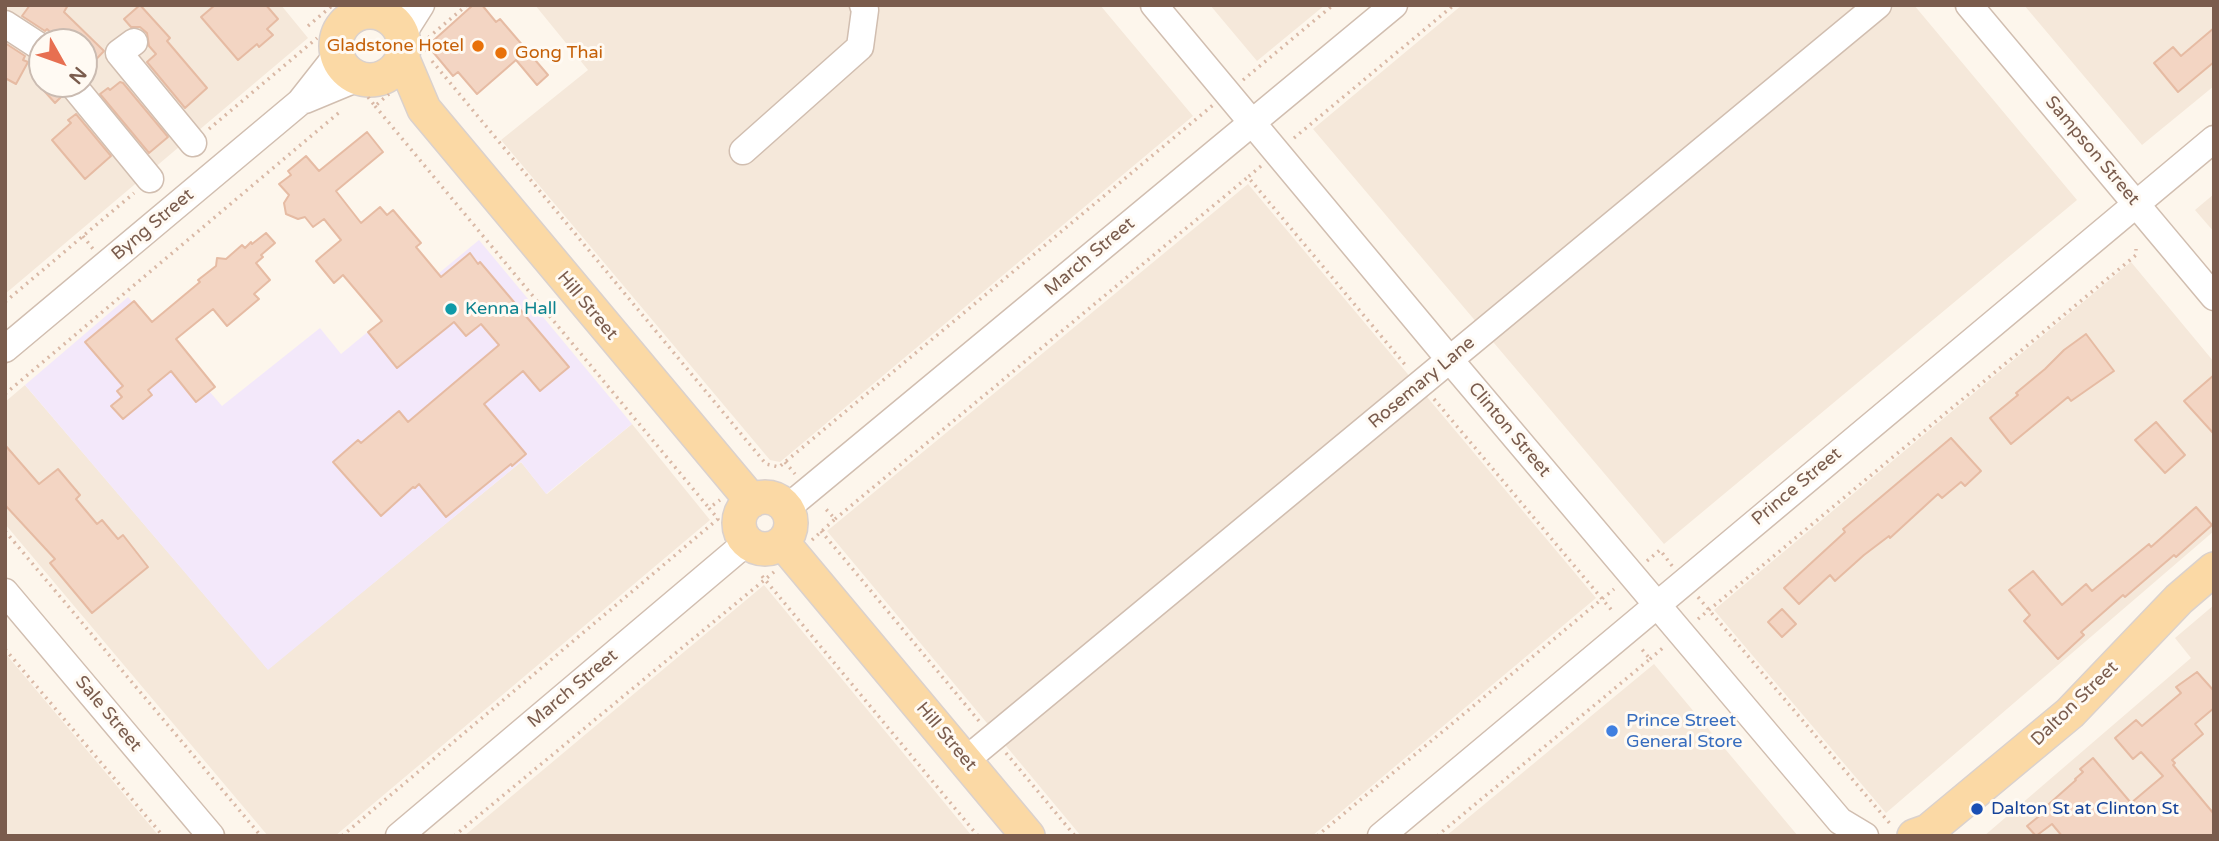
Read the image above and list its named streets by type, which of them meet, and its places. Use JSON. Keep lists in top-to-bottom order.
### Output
{
  "streets": {
    "main road": ["Hill Street", "Dalton Street"],
    "street": [
      "Sampson Street",
      "Byng Street",
      "March Street",
      "Rosemary Lane",
      "Clinton Street",
      "Prince Street",
      "Sale Street"
    ]
  },
  "crossings": [
    ["Sampson Street", "Prince Street"],
    ["Byng Street", "Hill Street"],
    ["March Street", "Hill Street"],
    ["March Street", "Clinton Street"],
    ["Hill Street", "Rosemary Lane"],
    ["Rosemary Lane", "Clinton Street"],
    ["Clinton Street", "Prince Street"]
  ],
  "places": [
    "Gladstone Hotel",
    "Gong Thai",
    "Kenna Hall",
    "Prince Street General Store",
    "Dalton St at Clinton St"
  ],
  "north": "bottom right"
}
